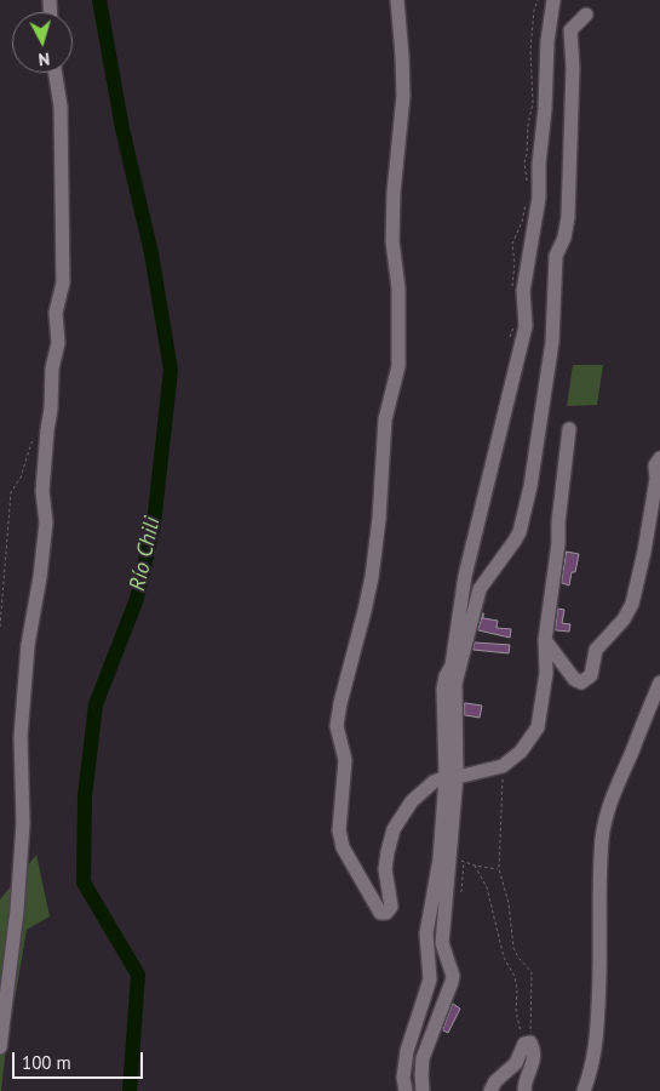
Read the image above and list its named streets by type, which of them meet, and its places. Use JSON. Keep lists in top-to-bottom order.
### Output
{
  "water": ["Río Chili"],
  "scale_bar": "100 m",
  "north": "bottom"
}
